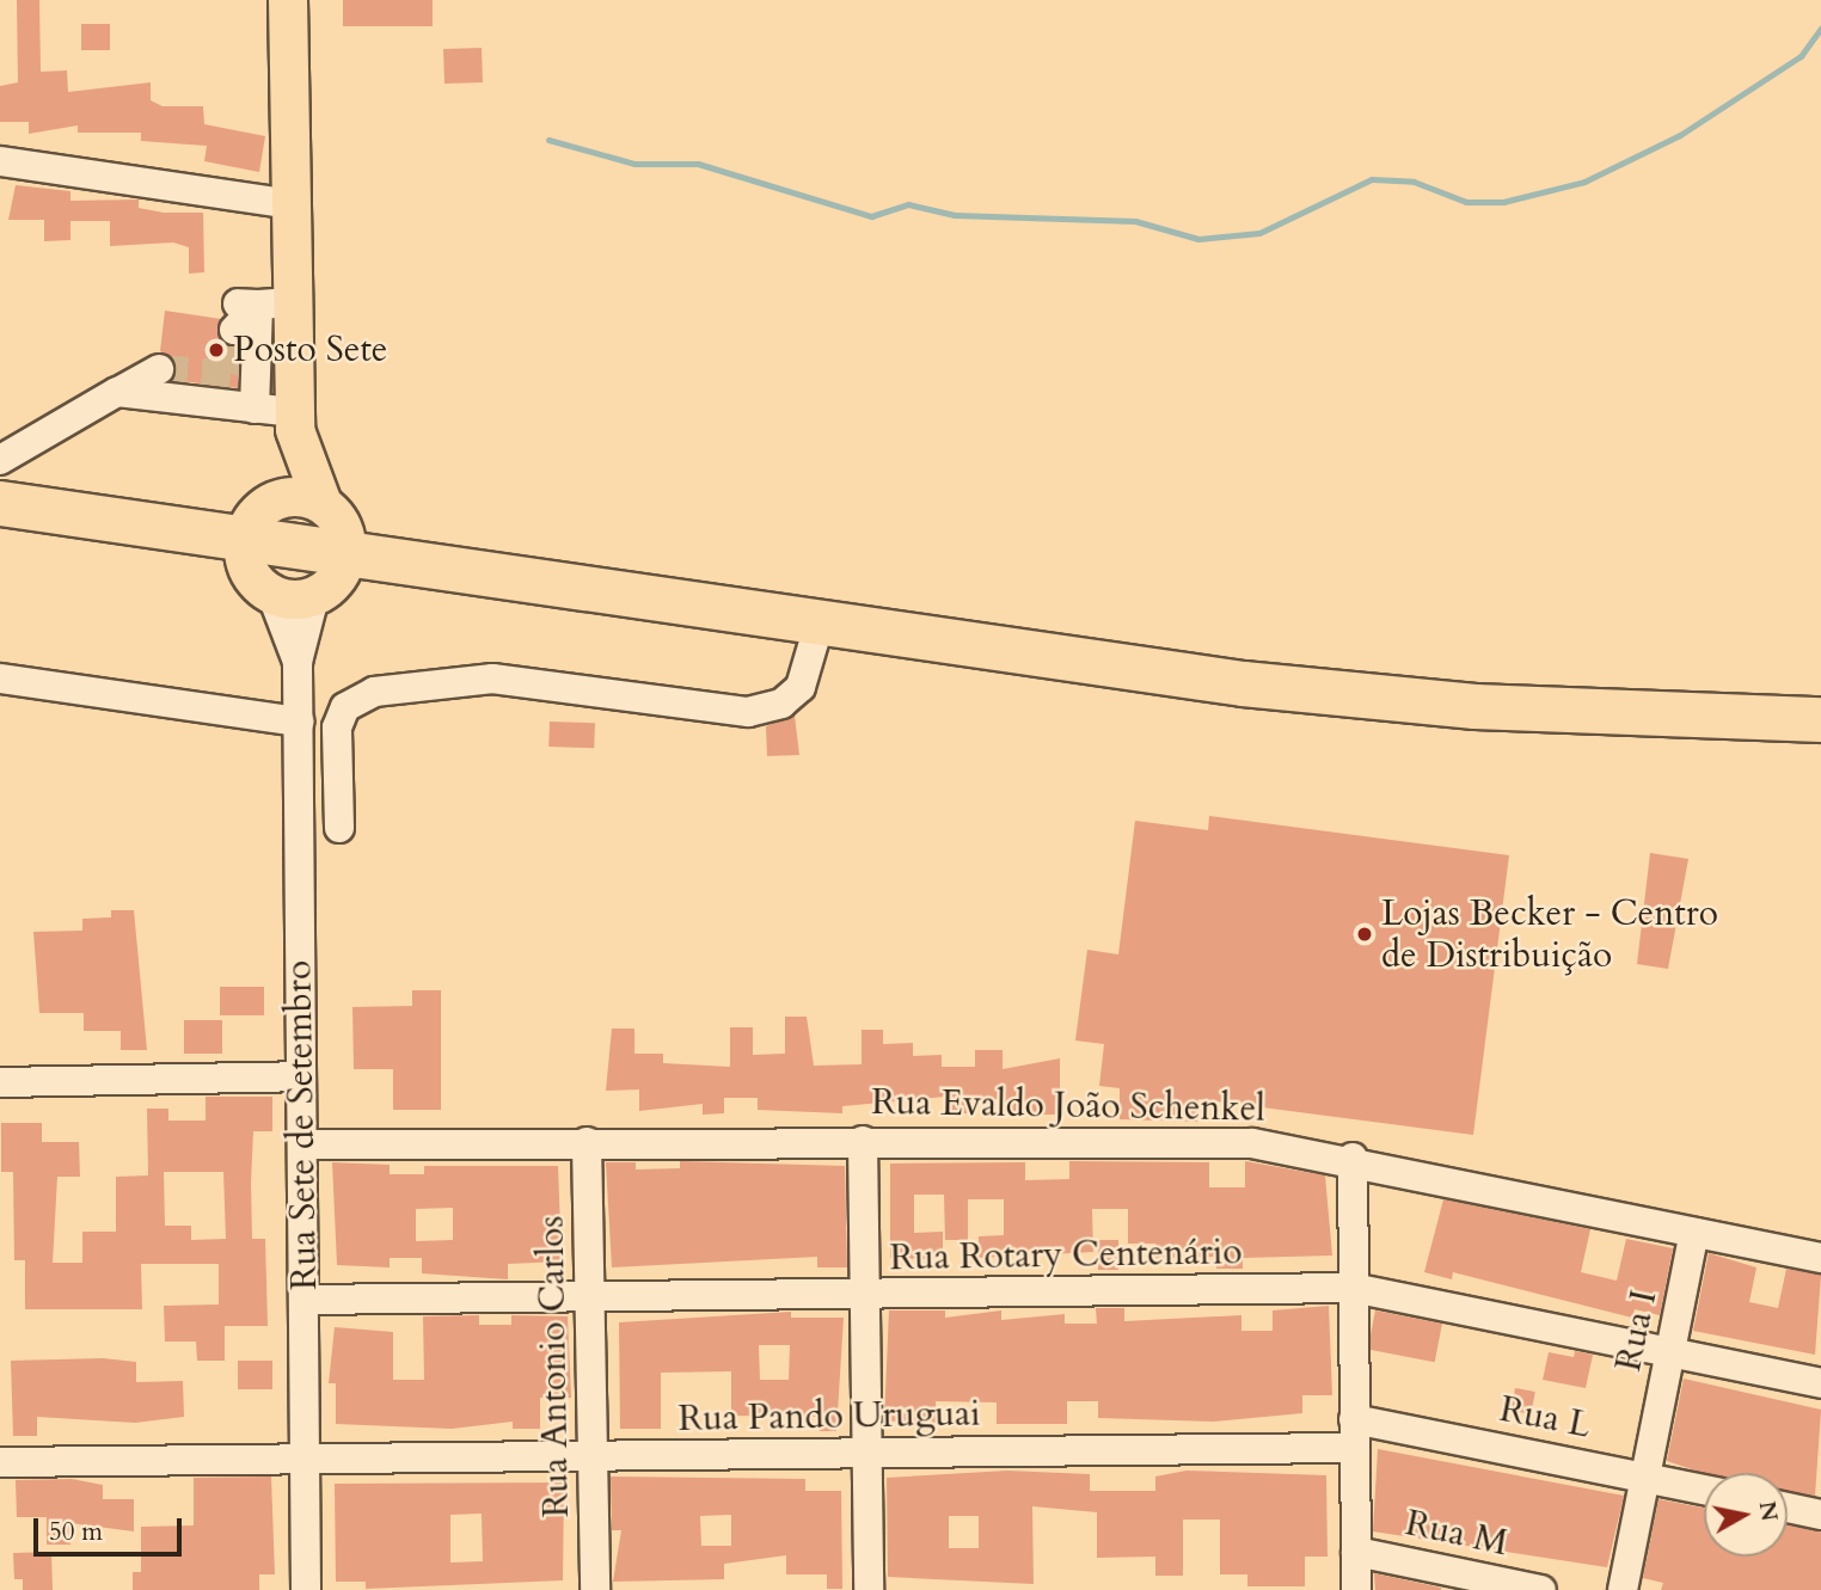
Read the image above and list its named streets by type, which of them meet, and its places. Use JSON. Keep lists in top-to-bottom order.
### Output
{
  "streets": {
    "street": [
      "Rua Evaldo João Schenkel",
      "Rua Sete de Setembro",
      "Rua Rotary Centenário",
      "Rua I",
      "Rua Antonio Carlos",
      "Rua Pando Uruguai",
      "Rua L",
      "Rua M"
    ]
  },
  "crossings": [
    ["Rua Evaldo João Schenkel", "Rua Sete de Setembro"],
    ["Rua Evaldo João Schenkel", "Rua I"],
    ["Rua Evaldo João Schenkel", "Rua Antonio Carlos"],
    ["Rua Sete de Setembro", "Rua Rotary Centenário"],
    ["Rua Sete de Setembro", "Rua Pando Uruguai"],
    ["Rua Rotary Centenário", "Rua I"],
    ["Rua Rotary Centenário", "Rua Antonio Carlos"],
    ["Rua I", "Rua L"],
    ["Rua Antonio Carlos", "Rua Pando Uruguai"]
  ],
  "places": ["Posto Sete", "Lojas Becker - Centro de Distribuição"],
  "scale_bar": "50 m",
  "north": "right"
}
